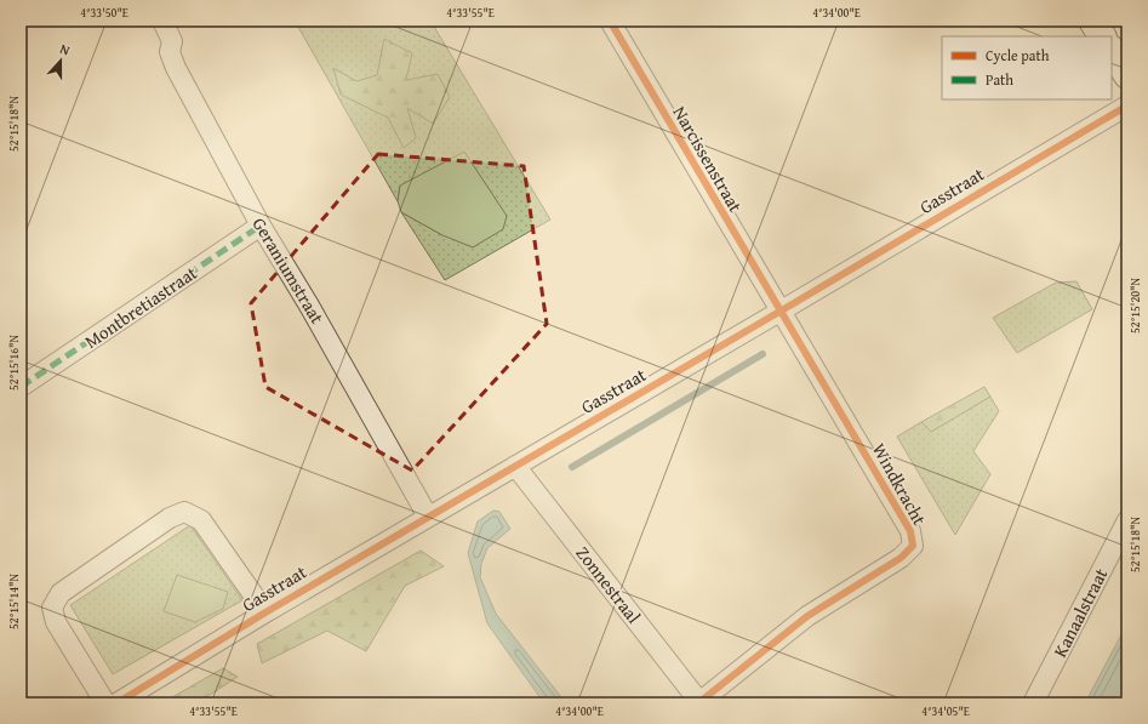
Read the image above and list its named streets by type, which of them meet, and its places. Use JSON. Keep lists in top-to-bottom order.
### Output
{
  "streets": {
    "street": [
      "Narcissenstraat",
      "Gasstraat",
      "Geraniumstraat",
      "Montbretiastraat",
      "Windkracht",
      "Zonnestraal",
      "Kanaalstraat"
    ]
  },
  "crossings": [
    ["Narcissenstraat", "Gasstraat"],
    ["Narcissenstraat", "Windkracht"],
    ["Gasstraat", "Geraniumstraat"],
    ["Gasstraat", "Windkracht"],
    ["Gasstraat", "Zonnestraal"],
    ["Geraniumstraat", "Montbretiastraat"],
    ["Windkracht", "Zonnestraal"]
  ],
  "legend": ["Cycle path", "Path"],
  "north": "top",
  "coordinates": [
    "4°33'50\"E",
    "4°33'55\"E",
    "4°34'00\"E",
    "52°15'18\"N",
    "52°15'20\"N",
    "52°15'16\"N",
    "52°15'14\"N",
    "4°34'05\"E"
  ]
}
